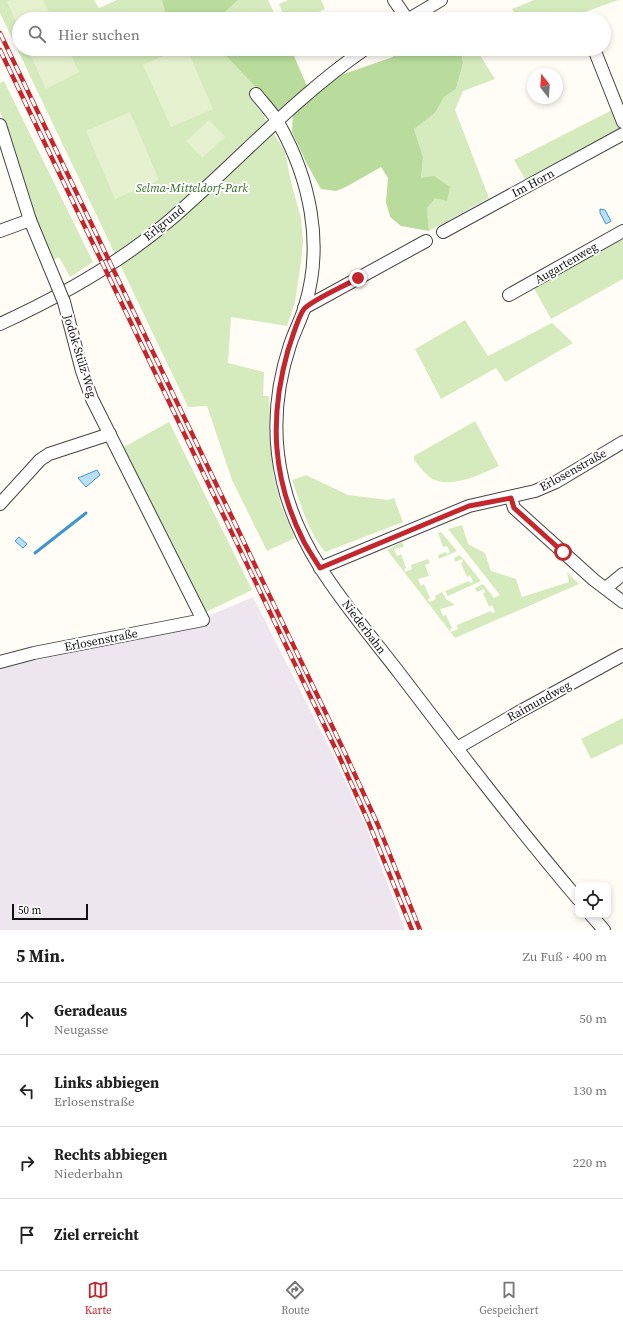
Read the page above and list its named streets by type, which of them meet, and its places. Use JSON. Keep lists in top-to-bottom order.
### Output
{
  "streets": {
    "street": [
      "Im Horn",
      "Erlgrund",
      "Augartenweg",
      "Jodok-Stülz-Weg",
      "Erlosenstraße",
      "Niederbahn",
      "Raimundweg"
    ]
  },
  "crossings": [
    ["Erlgrund", "Niederbahn"],
    ["Jodok-Stülz-Weg", "Erlosenstraße"],
    ["Erlosenstraße", "Niederbahn"],
    ["Niederbahn", "Raimundweg"]
  ],
  "parks": ["Selma-Mitteldorf-Park"],
  "scale_bar": "50 m",
  "north": "top",
  "page": {
    "search": "Hier suchen",
    "scale": "50 m",
    "heading": ["5 Min.", "Zu Fuß · 400 m"],
    "list": [
      ["Geradeaus", "Neugasse", "50 m"],
      ["Links abbiegen", "Erlosenstraße", "130 m"],
      ["Rechts abbiegen", "Niederbahn", "220 m"],
      "Ziel erreicht"
    ],
    "nav": ["Karte", "Route", "Gespeichert"]
  }
}
